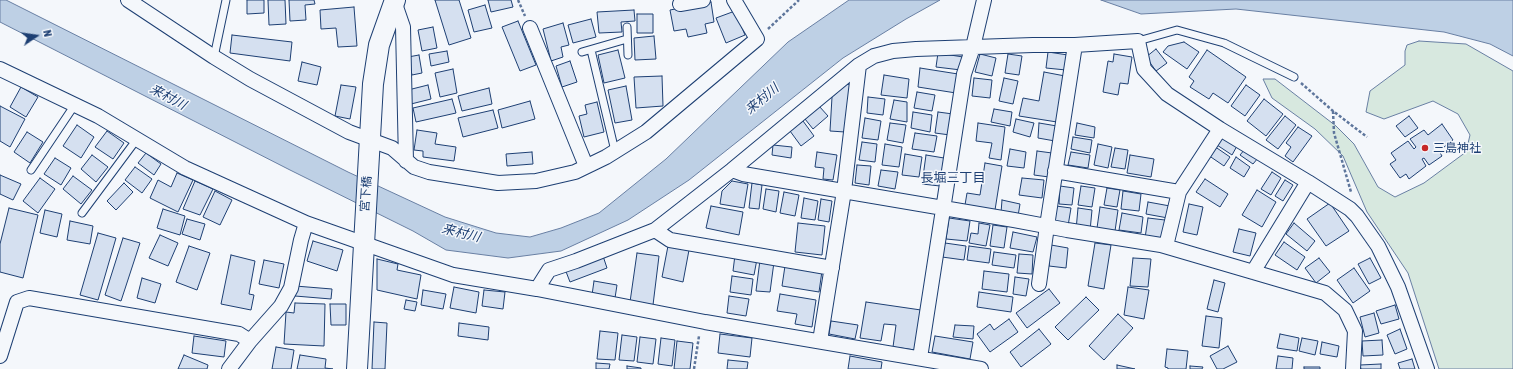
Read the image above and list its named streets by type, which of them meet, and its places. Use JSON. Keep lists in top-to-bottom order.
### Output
{
  "streets": {
    "street": ["宮下橋"]
  },
  "districts": ["長堀三丁目"],
  "water": ["来村川"],
  "places": ["三島神社"],
  "north": "right"
}
